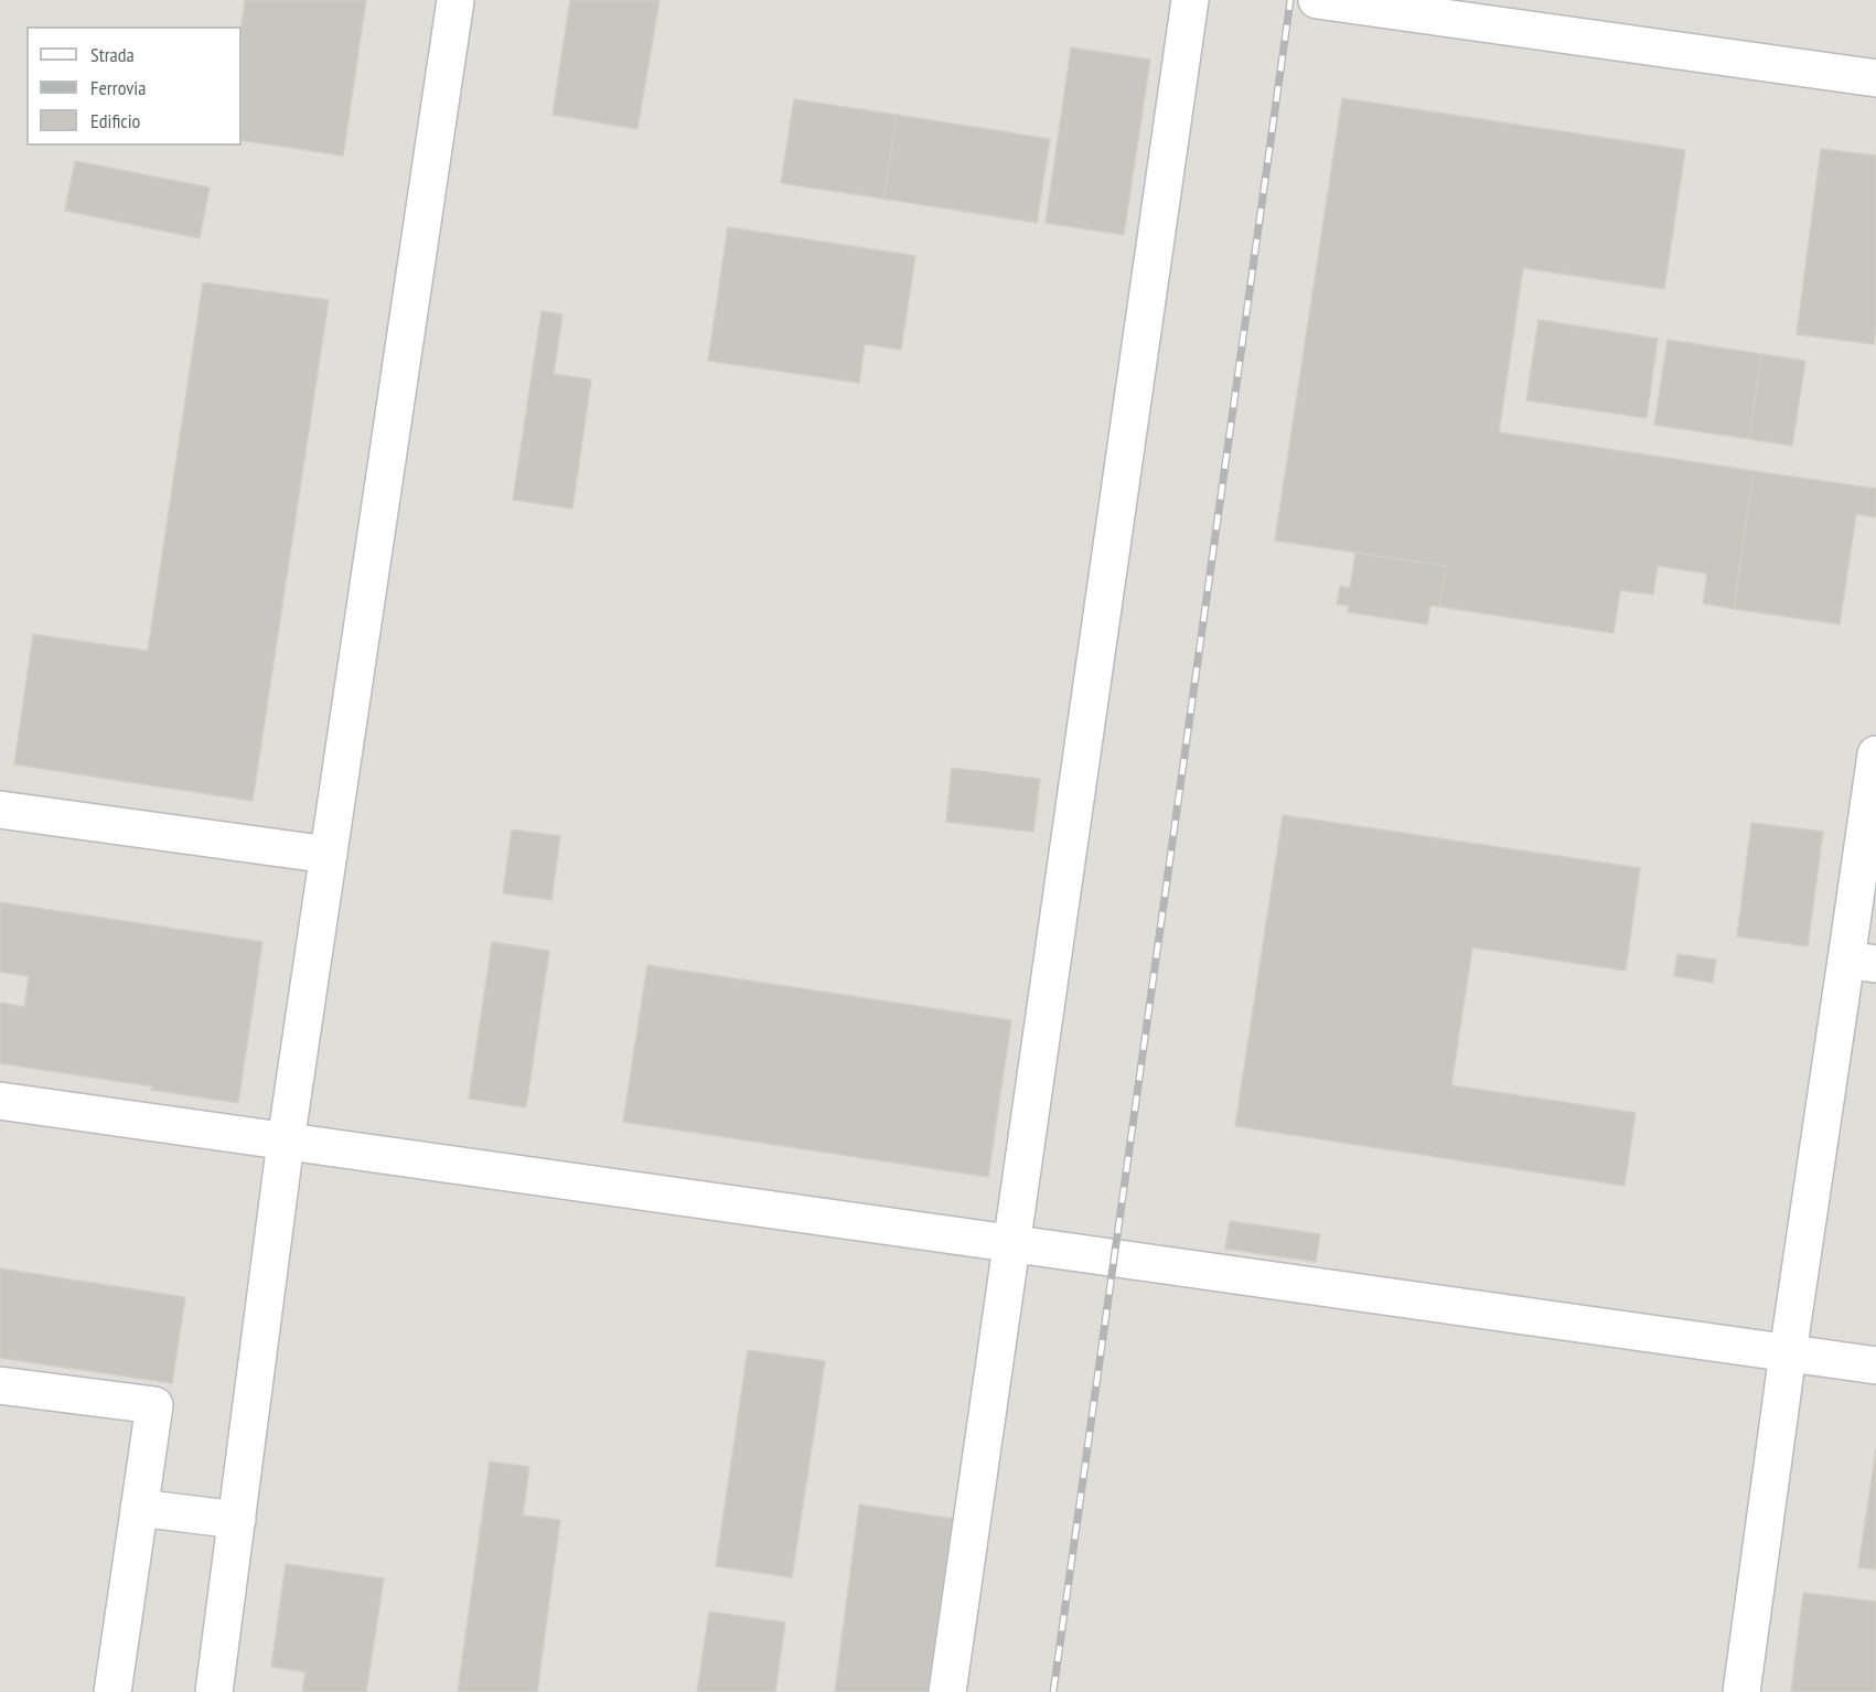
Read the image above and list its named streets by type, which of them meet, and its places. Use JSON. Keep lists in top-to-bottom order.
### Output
{
  "legend": ["Strada", "Ferrovia", "Edificio"]
}
